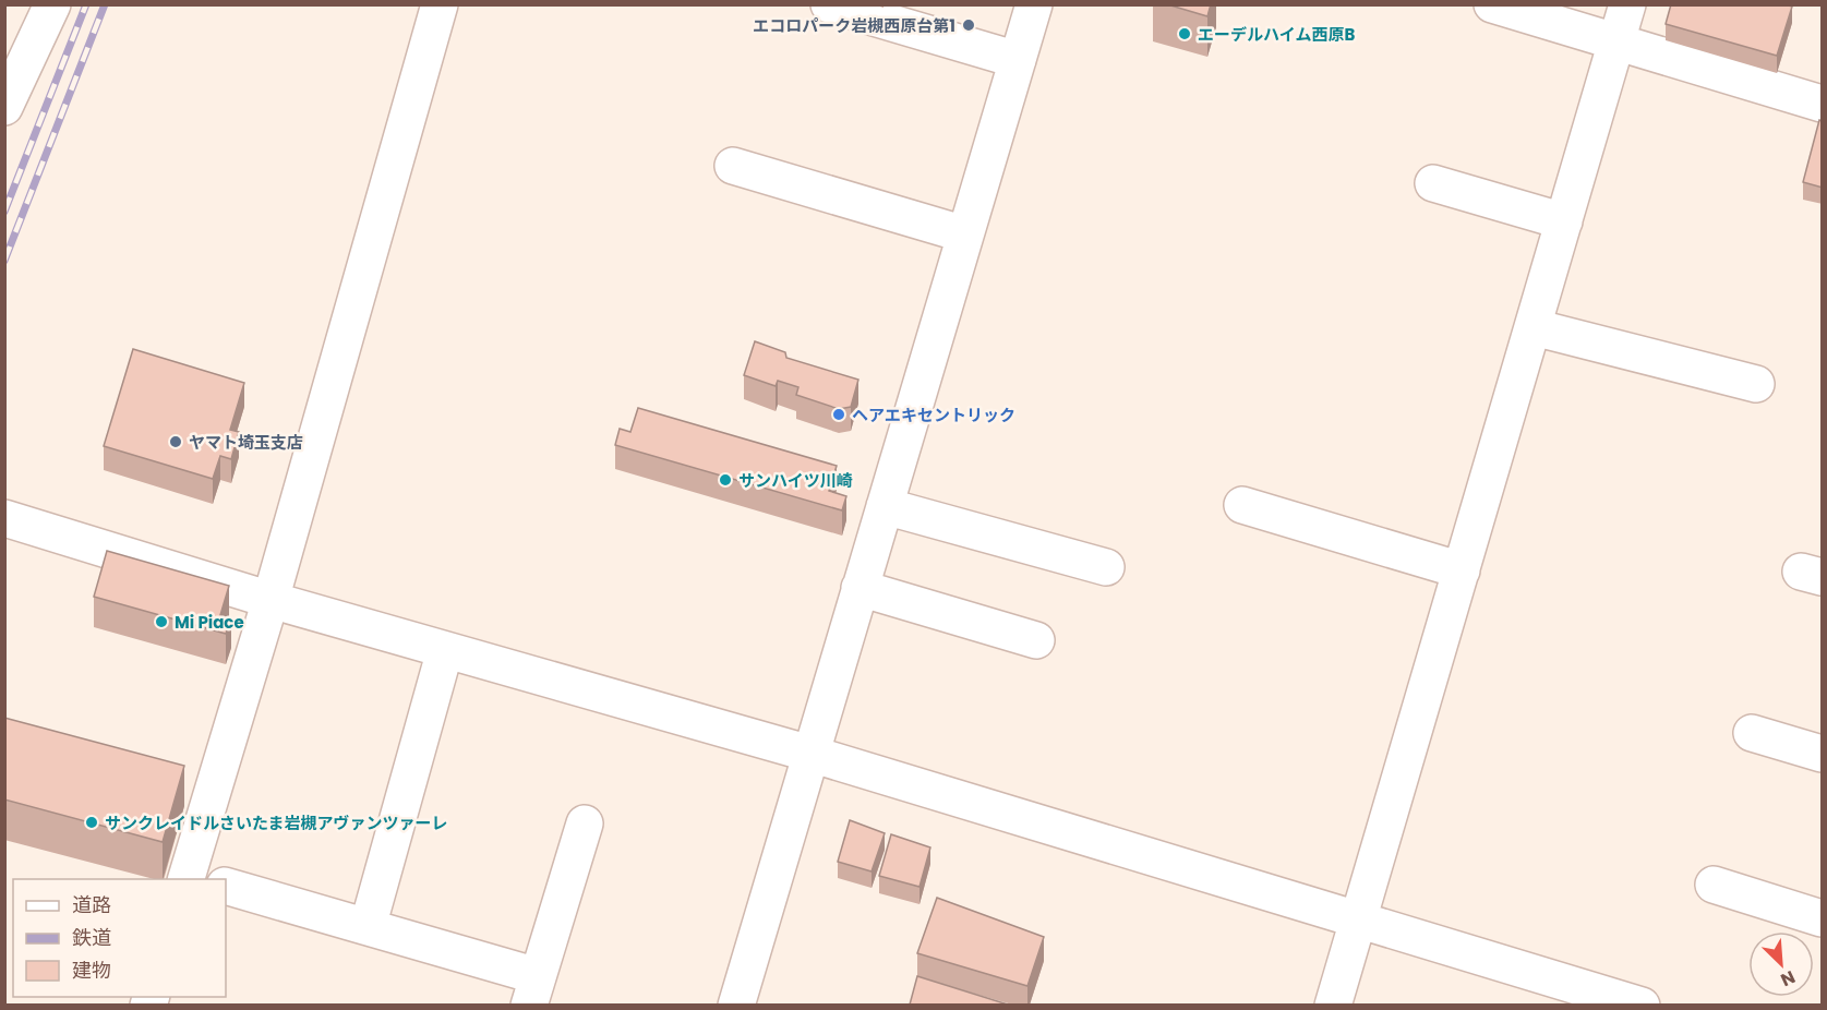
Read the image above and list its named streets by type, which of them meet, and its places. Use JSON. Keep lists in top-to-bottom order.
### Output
{
  "places": [
    "エコロパーク岩槻西原台第1",
    "エーデルハイム西原B",
    "ヘアエキセントリック",
    "ヤマト埼玉支店",
    "サンハイツ川崎",
    "Mi Piace",
    "サンクレイドルさいたま岩槻アヴァンツァーレ"
  ],
  "legend": ["道路", "鉄道", "建物"],
  "north": "bottom right"
}
